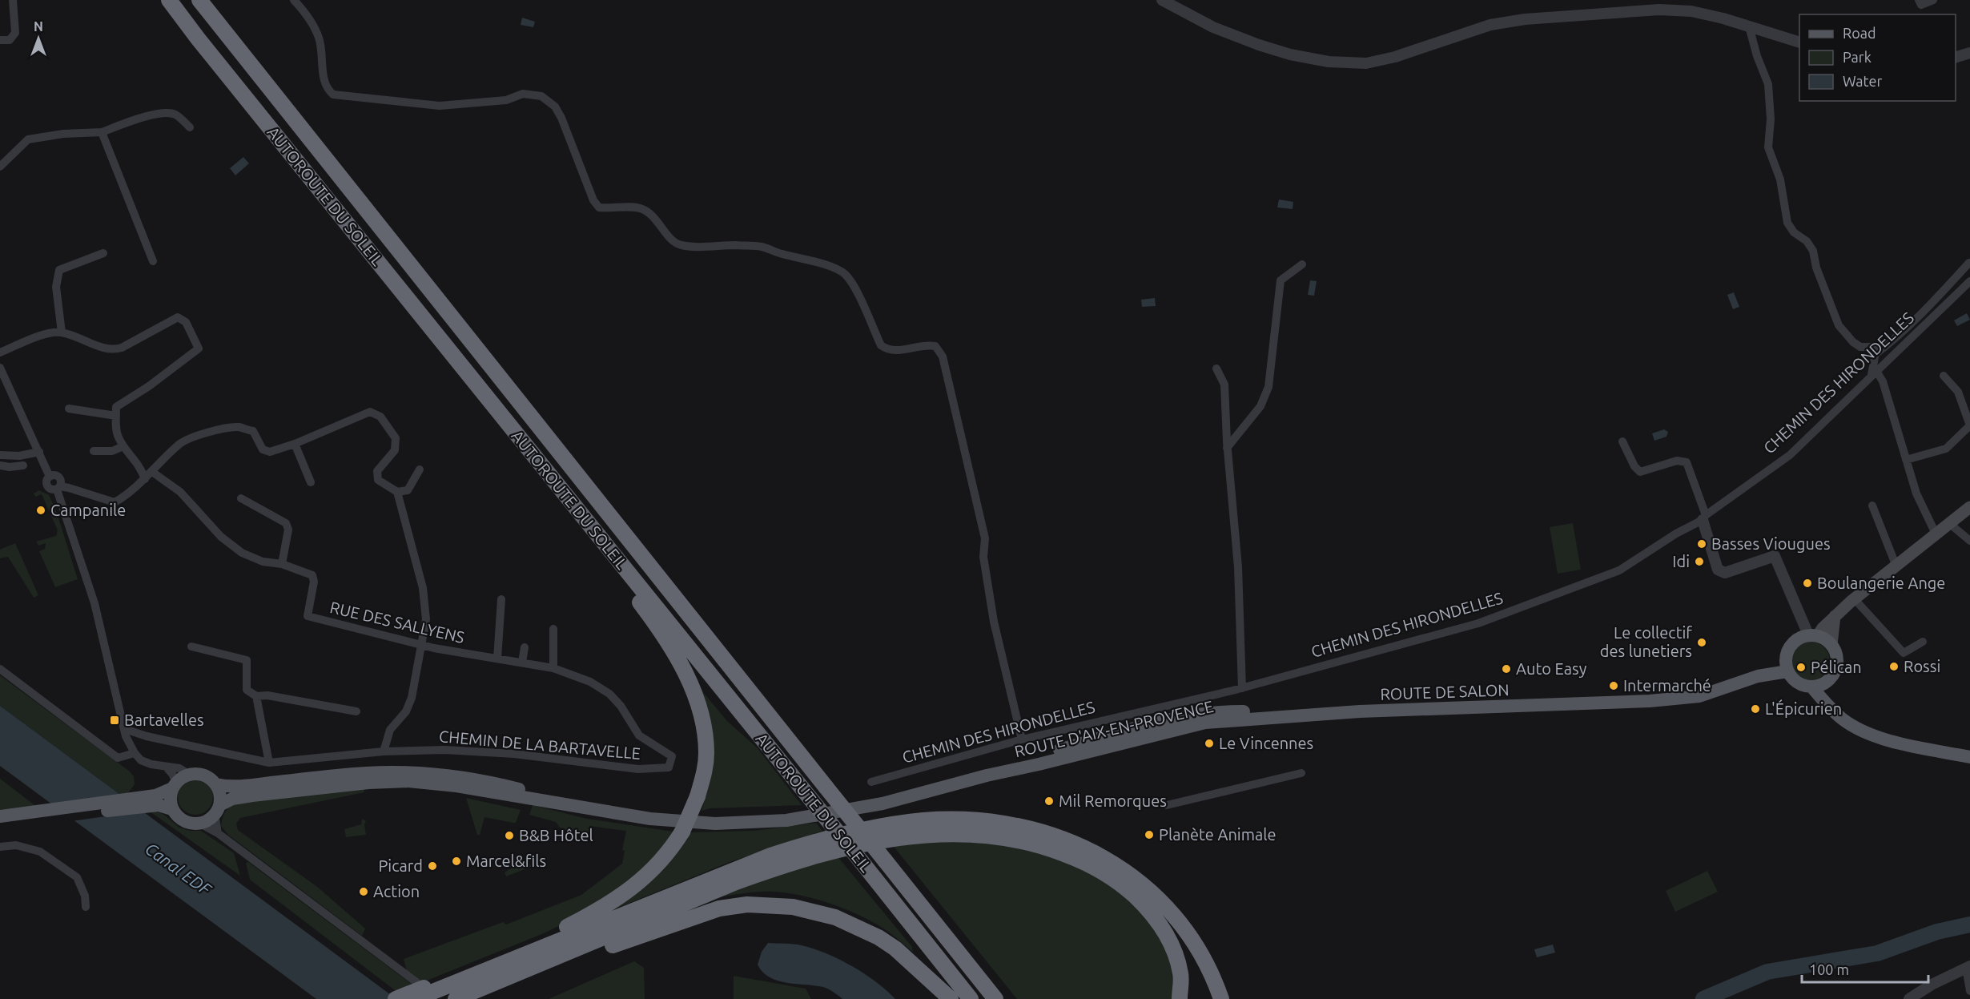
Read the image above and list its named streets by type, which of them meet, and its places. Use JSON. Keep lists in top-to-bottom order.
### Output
{
  "streets": {
    "highway": ["AUTOROUTE DU SOLEIL"],
    "main road": ["ROUTE DE SALON", "ROUTE D'AIX-EN-PROVENCE"],
    "street": ["CHEMIN DES HIRONDELLES", "RUE DES SALLYENS", "CHEMIN DE LA BARTAVELLE"]
  },
  "crossings": [
    ["RUE DES SALLYENS", "CHEMIN DE LA BARTAVELLE"],
    ["ROUTE DE SALON", "ROUTE D'AIX-EN-PROVENCE"]
  ],
  "water": ["Canal EDF"],
  "places": {
    "other": [
      "Campanile",
      "Basses Viougues",
      "Idi",
      "Boulangerie Ange",
      "Le collectif des lunetiers",
      "Rossi",
      "Pélican",
      "Auto Easy",
      "Intermarché",
      "L'Épicurien",
      "Le Vincennes",
      "Mil Remorques",
      "Planète Animale",
      "B&B Hôtel",
      "Marcel&fils",
      "Picard",
      "Action"
    ],
    "transit": ["Bartavelles"]
  },
  "legend": ["Road", "Park", "Water"],
  "scale_bar": "100 m",
  "north": "top"
}
